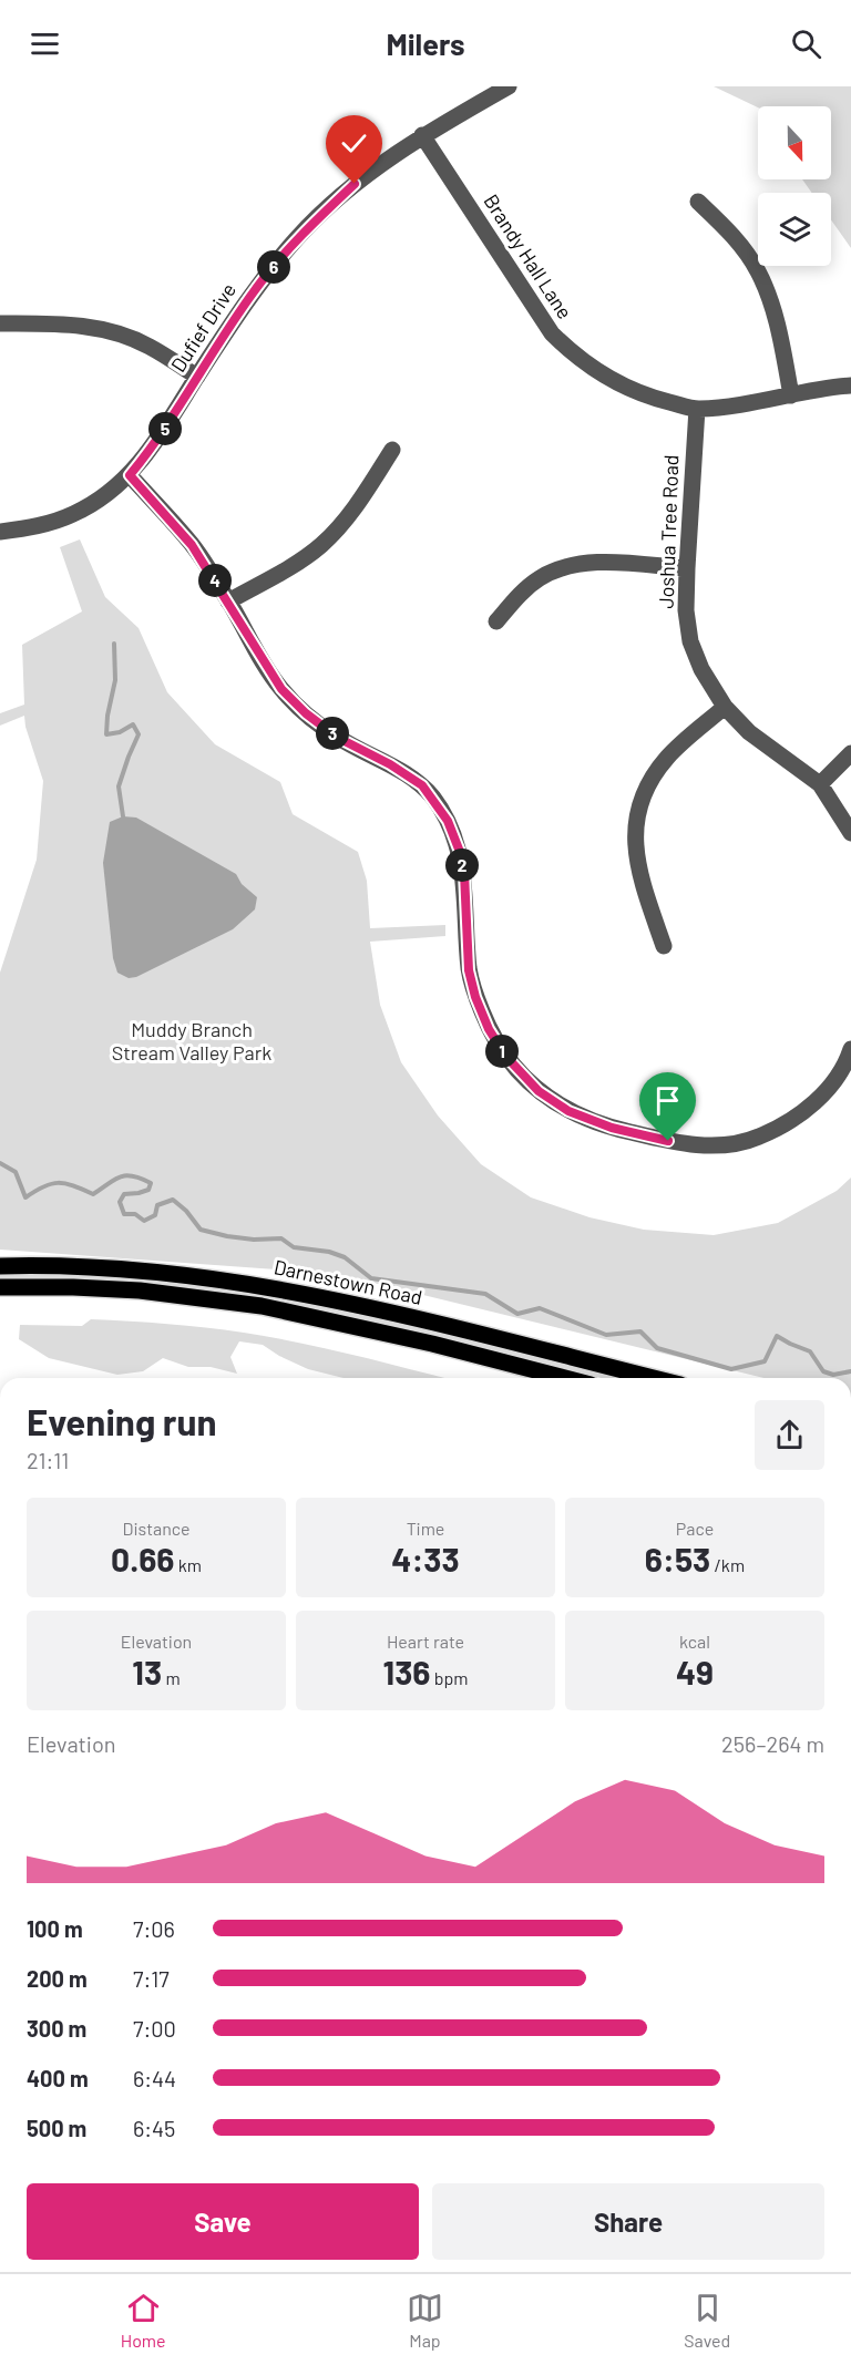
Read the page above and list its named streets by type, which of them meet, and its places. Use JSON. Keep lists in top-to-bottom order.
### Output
{
  "streets": {
    "main road": ["Darnestown Road"],
    "street": ["Brandy Hall Lane", "Dufief Drive", "Joshua Tree Road"]
  },
  "crossings": [
    ["Brandy Hall Lane", "Dufief Drive"],
    ["Brandy Hall Lane", "Joshua Tree Road"]
  ],
  "parks": ["Muddy Branch Stream Valley Park"],
  "north": "bottom",
  "page": {
    "header": "Milers",
    "pins": [
      "6",
      "5",
      "4",
      "3",
      "2",
      "1"
    ],
    "heading": ["Evening run", "21:11"],
    "stats": [
      ["Distance", "0.66 km"],
      ["Time", "4:33"],
      ["Pace", "6:53 /km"],
      ["Elevation", "13 m"],
      ["Heart rate", "136 bpm"],
      ["kcal", "49"]
    ],
    "chart": ["Elevation", "256–264 m"],
    "list": [
      {
        "name": "100 m",
        "note": "7:06"
      },
      {
        "name": "200 m",
        "note": "7:17"
      },
      {
        "name": "300 m",
        "note": "7:00"
      },
      {
        "name": "400 m",
        "note": "6:44"
      },
      {
        "name": "500 m",
        "note": "6:45"
      }
    ],
    "buttons": ["Save", "Share"],
    "tabs": ["Home", "Map", "Saved"]
  }
}
